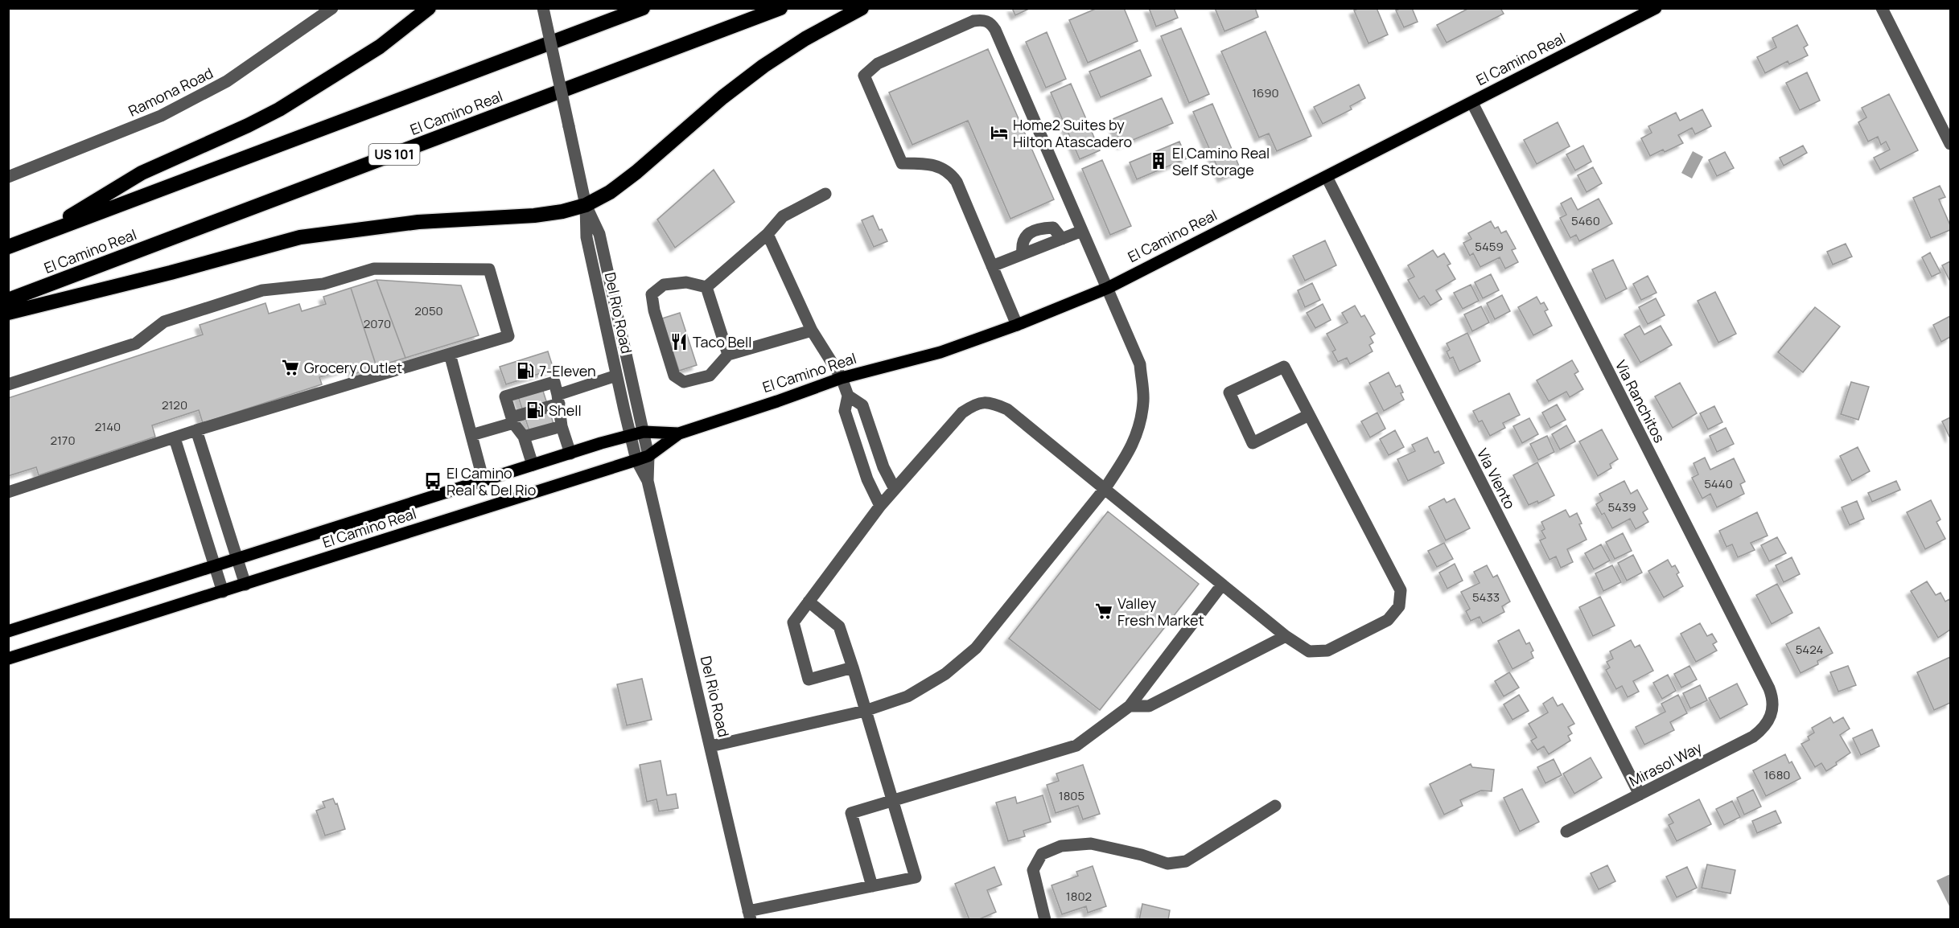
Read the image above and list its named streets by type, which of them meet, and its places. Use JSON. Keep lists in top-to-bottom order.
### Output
{
  "streets": {
    "highway": ["El Camino Real", "US 101"],
    "street": [
      "Ramona Road",
      "Del Rio Road",
      "Via Ranchitos",
      "Via Viento",
      "Mirasol Way"
    ]
  },
  "crossings": [
    ["El Camino Real", "Del Rio Road"],
    ["El Camino Real", "Via Ranchitos"],
    ["El Camino Real", "Via Viento"],
    ["Via Ranchitos", "Mirasol Way"],
    ["Via Viento", "Mirasol Way"]
  ],
  "places": {
    "hotel": ["Home2 Suites by Hilton Atascadero"],
    "building": ["El Camino Real Self Storage"],
    "restaurant": ["Taco Bell"],
    "supermarket": ["Grocery Outlet", "Valley Fresh Market"],
    "fuel station": ["7-Eleven", "Shell"],
    "bus stop": ["El Camino Real & Del Rio"]
  },
  "house_numbers": [
    "1690",
    "5460",
    "5459",
    "2050",
    "2070",
    "2120",
    "2140",
    "2170",
    "5440",
    "5439",
    "5433",
    "5424",
    "1680",
    "1805",
    "1802"
  ]
}
